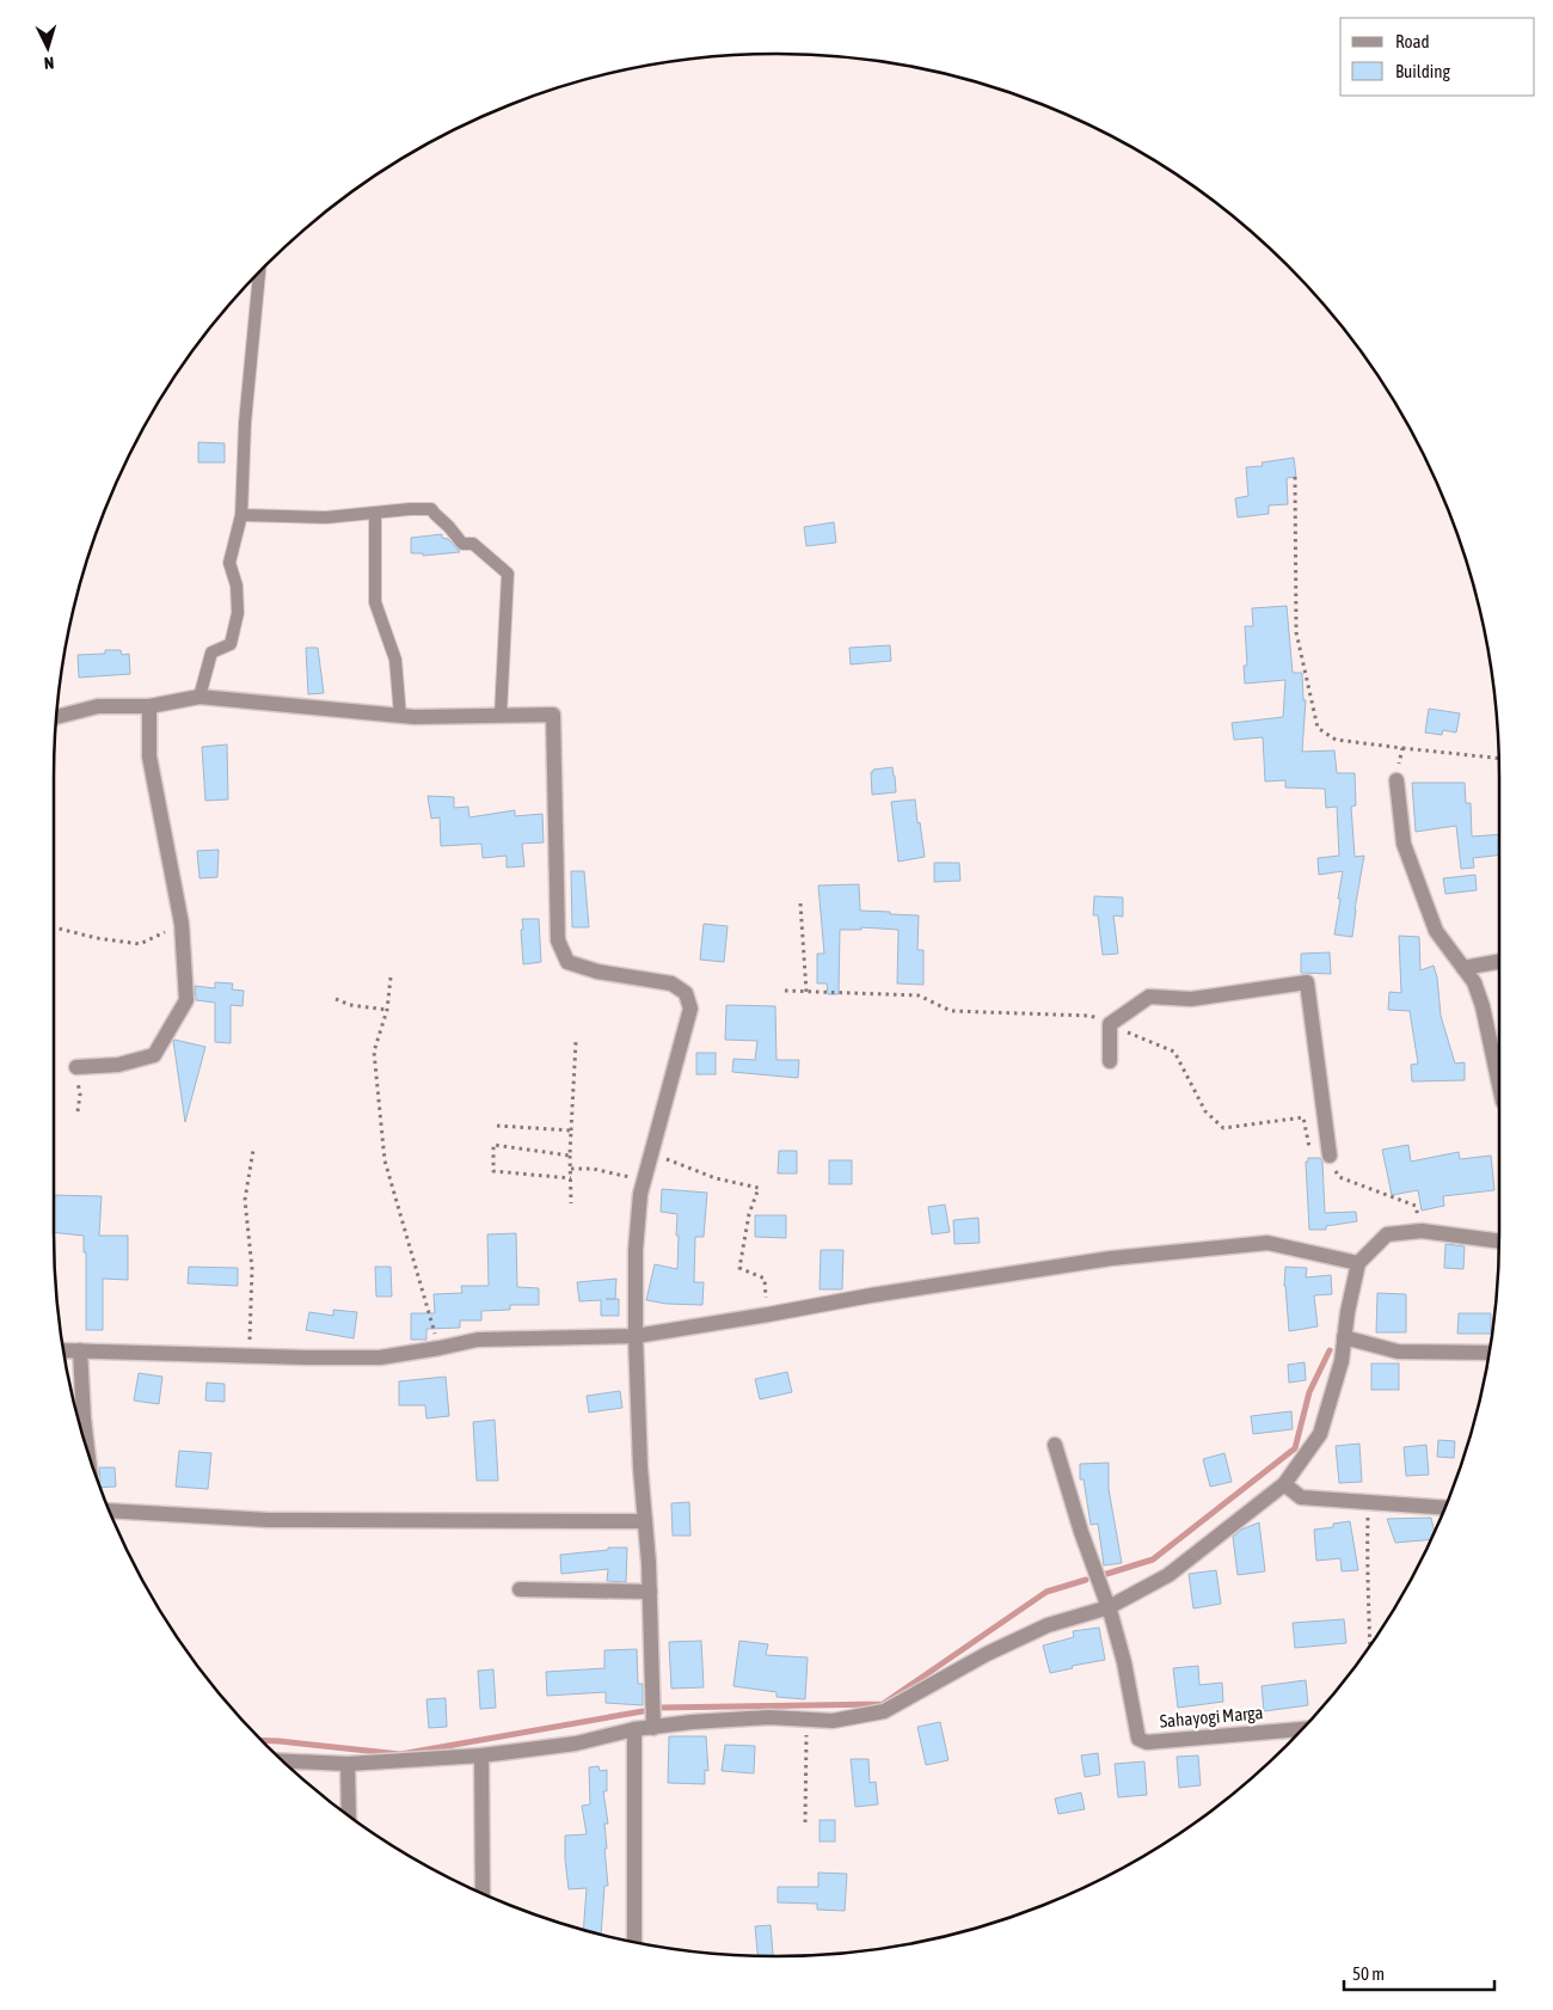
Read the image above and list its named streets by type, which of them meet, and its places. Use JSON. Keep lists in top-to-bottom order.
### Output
{
  "streets": {
    "street": ["Sahayogi Marga"]
  },
  "legend": ["Road", "Building"],
  "scale_bar": "50 m",
  "north": "bottom"
}
